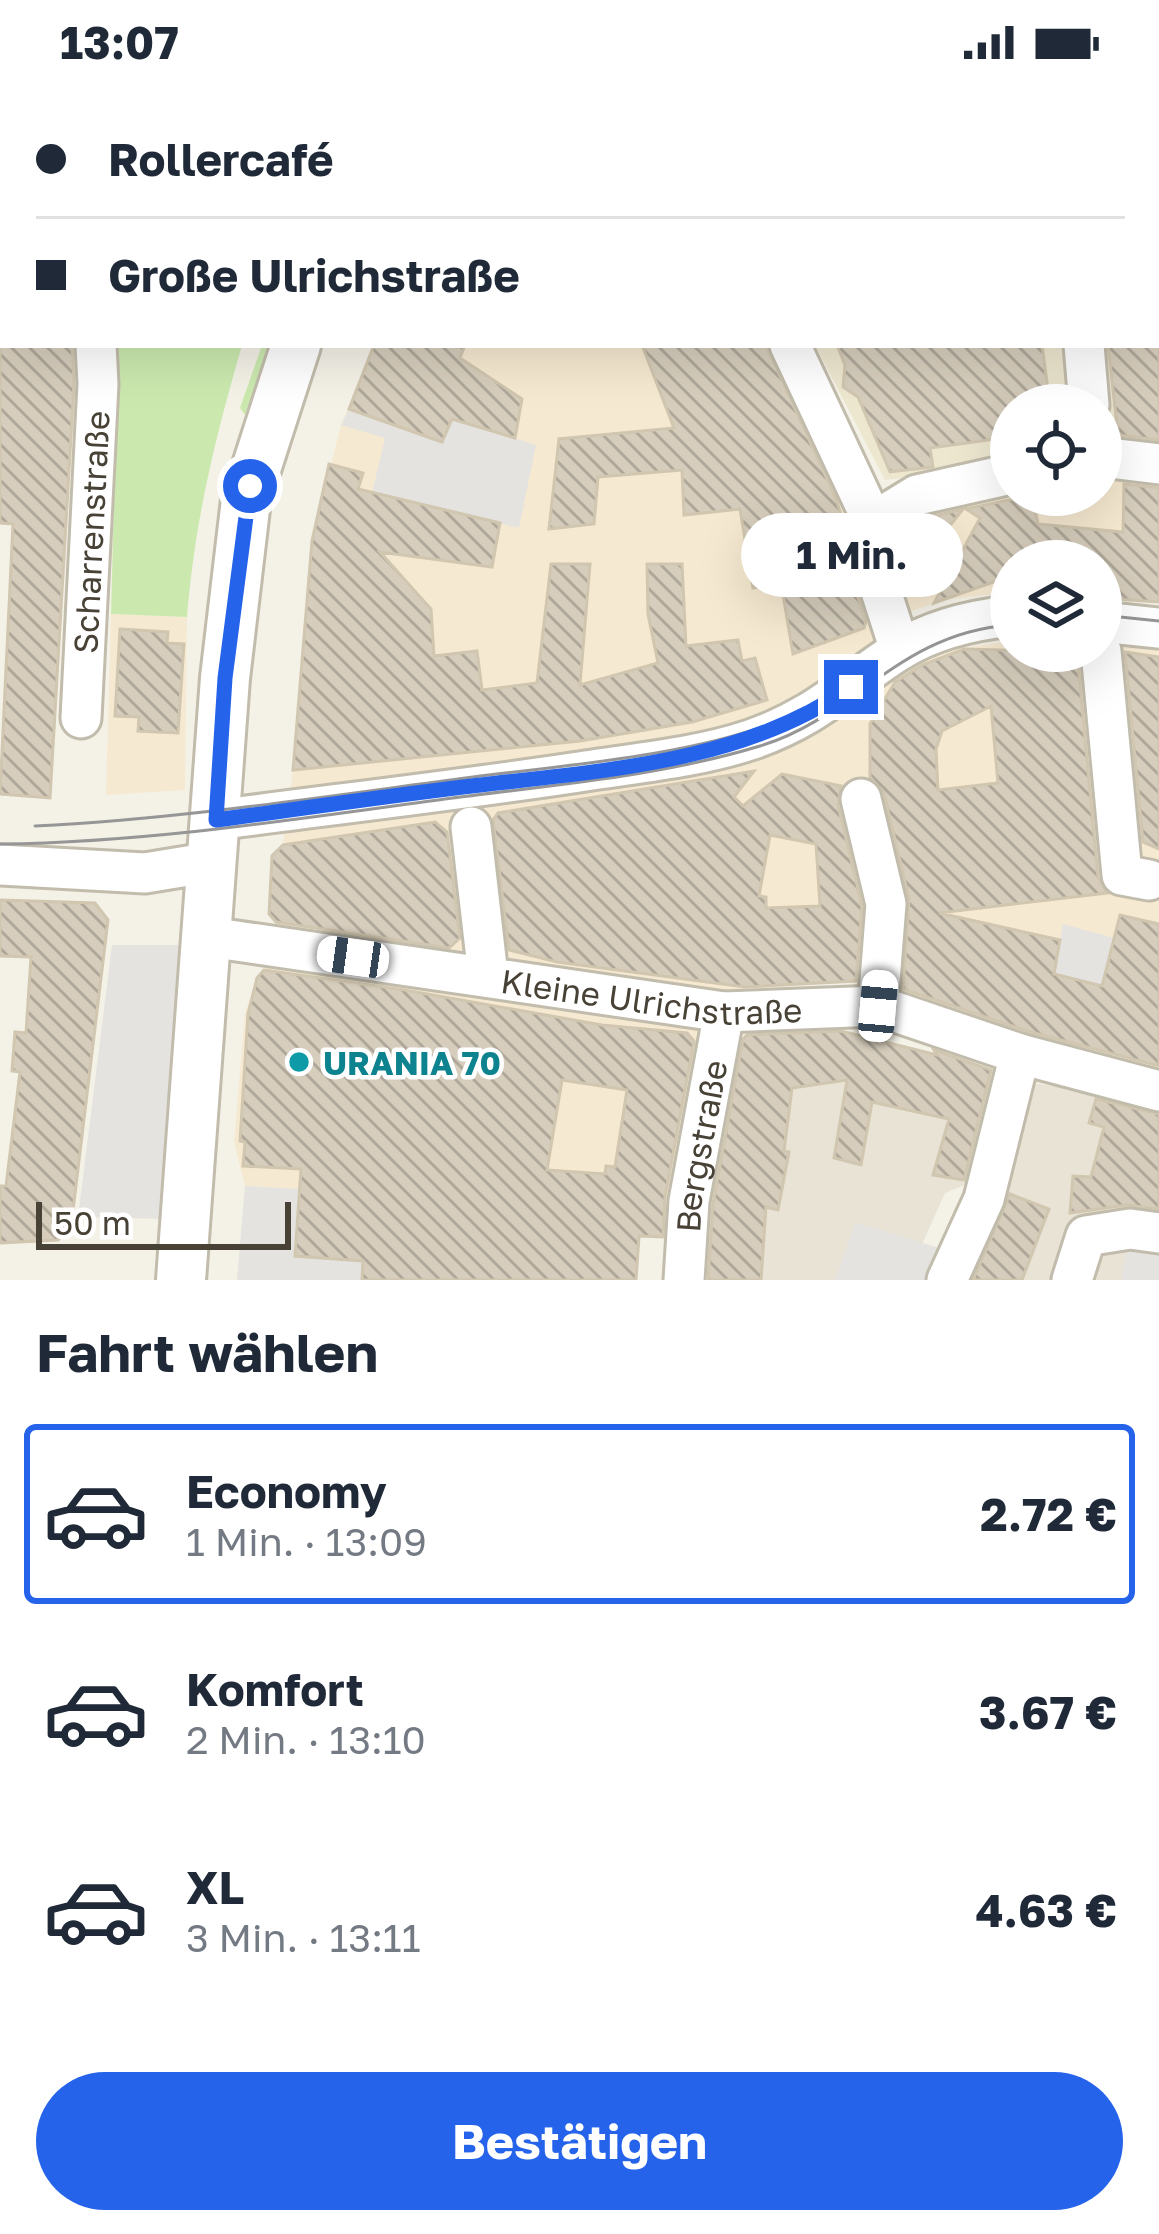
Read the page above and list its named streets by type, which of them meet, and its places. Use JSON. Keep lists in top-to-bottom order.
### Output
{
  "streets": {
    "street": ["Scharrenstraße", "Kleine Ulrichstraße", "Bergstraße"]
  },
  "crossings": [
    ["Kleine Ulrichstraße", "Bergstraße"]
  ],
  "places": ["URANIA 70"],
  "scale_bar": "50 m",
  "page": {
    "status": "13:07",
    "banner": ["Rollercafé", "Große Ulrichstraße"],
    "bubble": "1 Min.",
    "scale": "50 m",
    "heading": "Fahrt wählen",
    "list": [
      {
        "name": "Economy",
        "note": "1 Min. · 13:09",
        "value": "2.72 €"
      },
      {
        "name": "Komfort",
        "note": "2 Min. · 13:10",
        "value": "3.67 €"
      },
      {
        "name": "XL",
        "note": "3 Min. · 13:11",
        "value": "4.63 €"
      }
    ],
    "buttons": "Bestätigen"
  }
}
